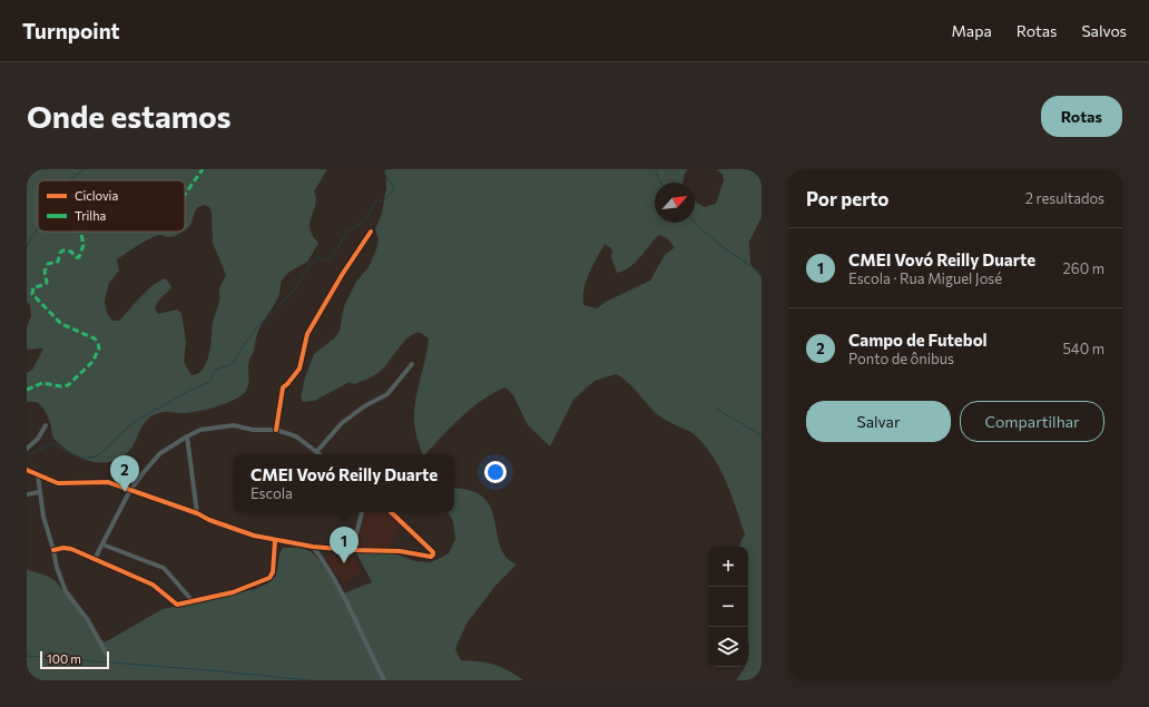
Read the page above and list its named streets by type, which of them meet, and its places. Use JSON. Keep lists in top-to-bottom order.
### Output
{
  "legend": ["Ciclovia", "Trilha"],
  "scale_bar": "100 m",
  "north": "top right",
  "page": {
    "header": "Turnpoint",
    "nav": ["Mapa", "Rotas", "Salvos"],
    "buttons": [
      "Rotas",
      ["Salvar", "Compartilhar"]
    ],
    "title": "Onde estamos",
    "heading": ["Por perto", "2 resultados"],
    "list": [
      {
        "mark": "1",
        "name": "CMEI Vovó Reilly Duarte",
        "note": "Escola · Rua Miguel José",
        "value": "260 m"
      },
      {
        "mark": "2",
        "name": "Campo de Futebol",
        "note": "Ponto de ônibus",
        "value": "540 m"
      }
    ],
    "popup": ["CMEI Vovó Reilly Duarte", "Escola"],
    "pins": ["2", "1"],
    "map_buttons": ["+", "−"],
    "scale": "100 m"
  }
}
